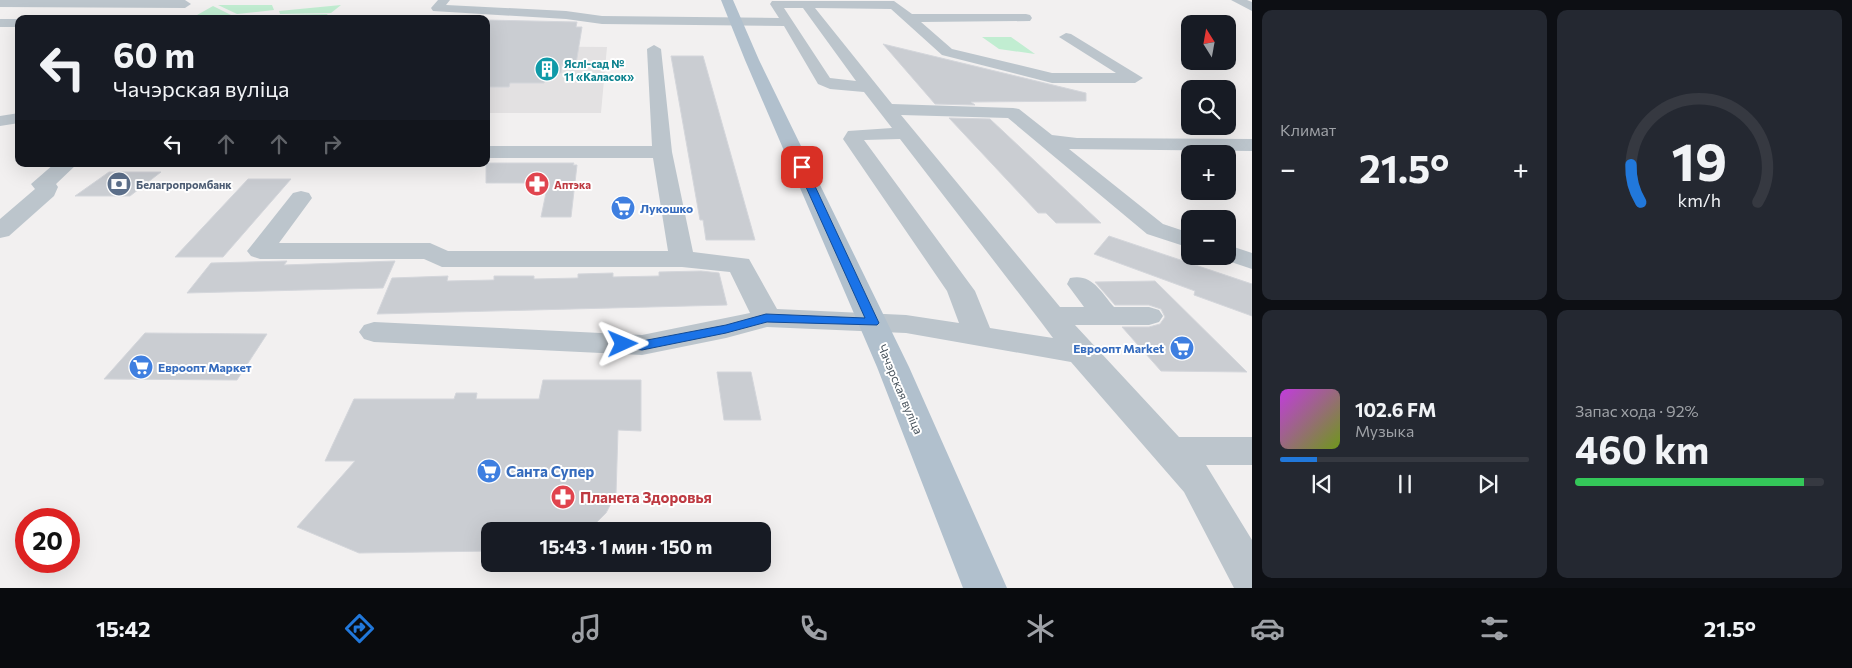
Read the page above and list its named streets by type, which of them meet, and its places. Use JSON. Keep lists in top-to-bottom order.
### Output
{
  "streets": {
    "main road": ["Чачэрская вуліца"]
  },
  "places": {
    "building": ["Яслі-сад № 11 «Каласок»"],
    "bank": ["Белагропромбанк"],
    "pharmacy": ["Аптэка", "Планета Здоровья"],
    "supermarket": [
      "Лукошко",
      "Евроопт Market",
      "Евроопт Маркет",
      "Санта Супер"
    ]
  },
  "north": "top",
  "page": {
    "tile": [
      "Климат",
      ["Запас хода · 92%", "460 km"]
    ],
    "map_buttons": ["+", "−"],
    "turn": ["60 m", "Чачэрская вуліца"],
    "heat": ["−", "21.5°", "+"],
    "song": ["102.6 FM", "Музыка"],
    "limit": "20",
    "trip": "15:43 · 1 мин · 150 m",
    "tabs": ["15:42", "21.5°"],
    "gauge": ["19", "km/h"]
  }
}
